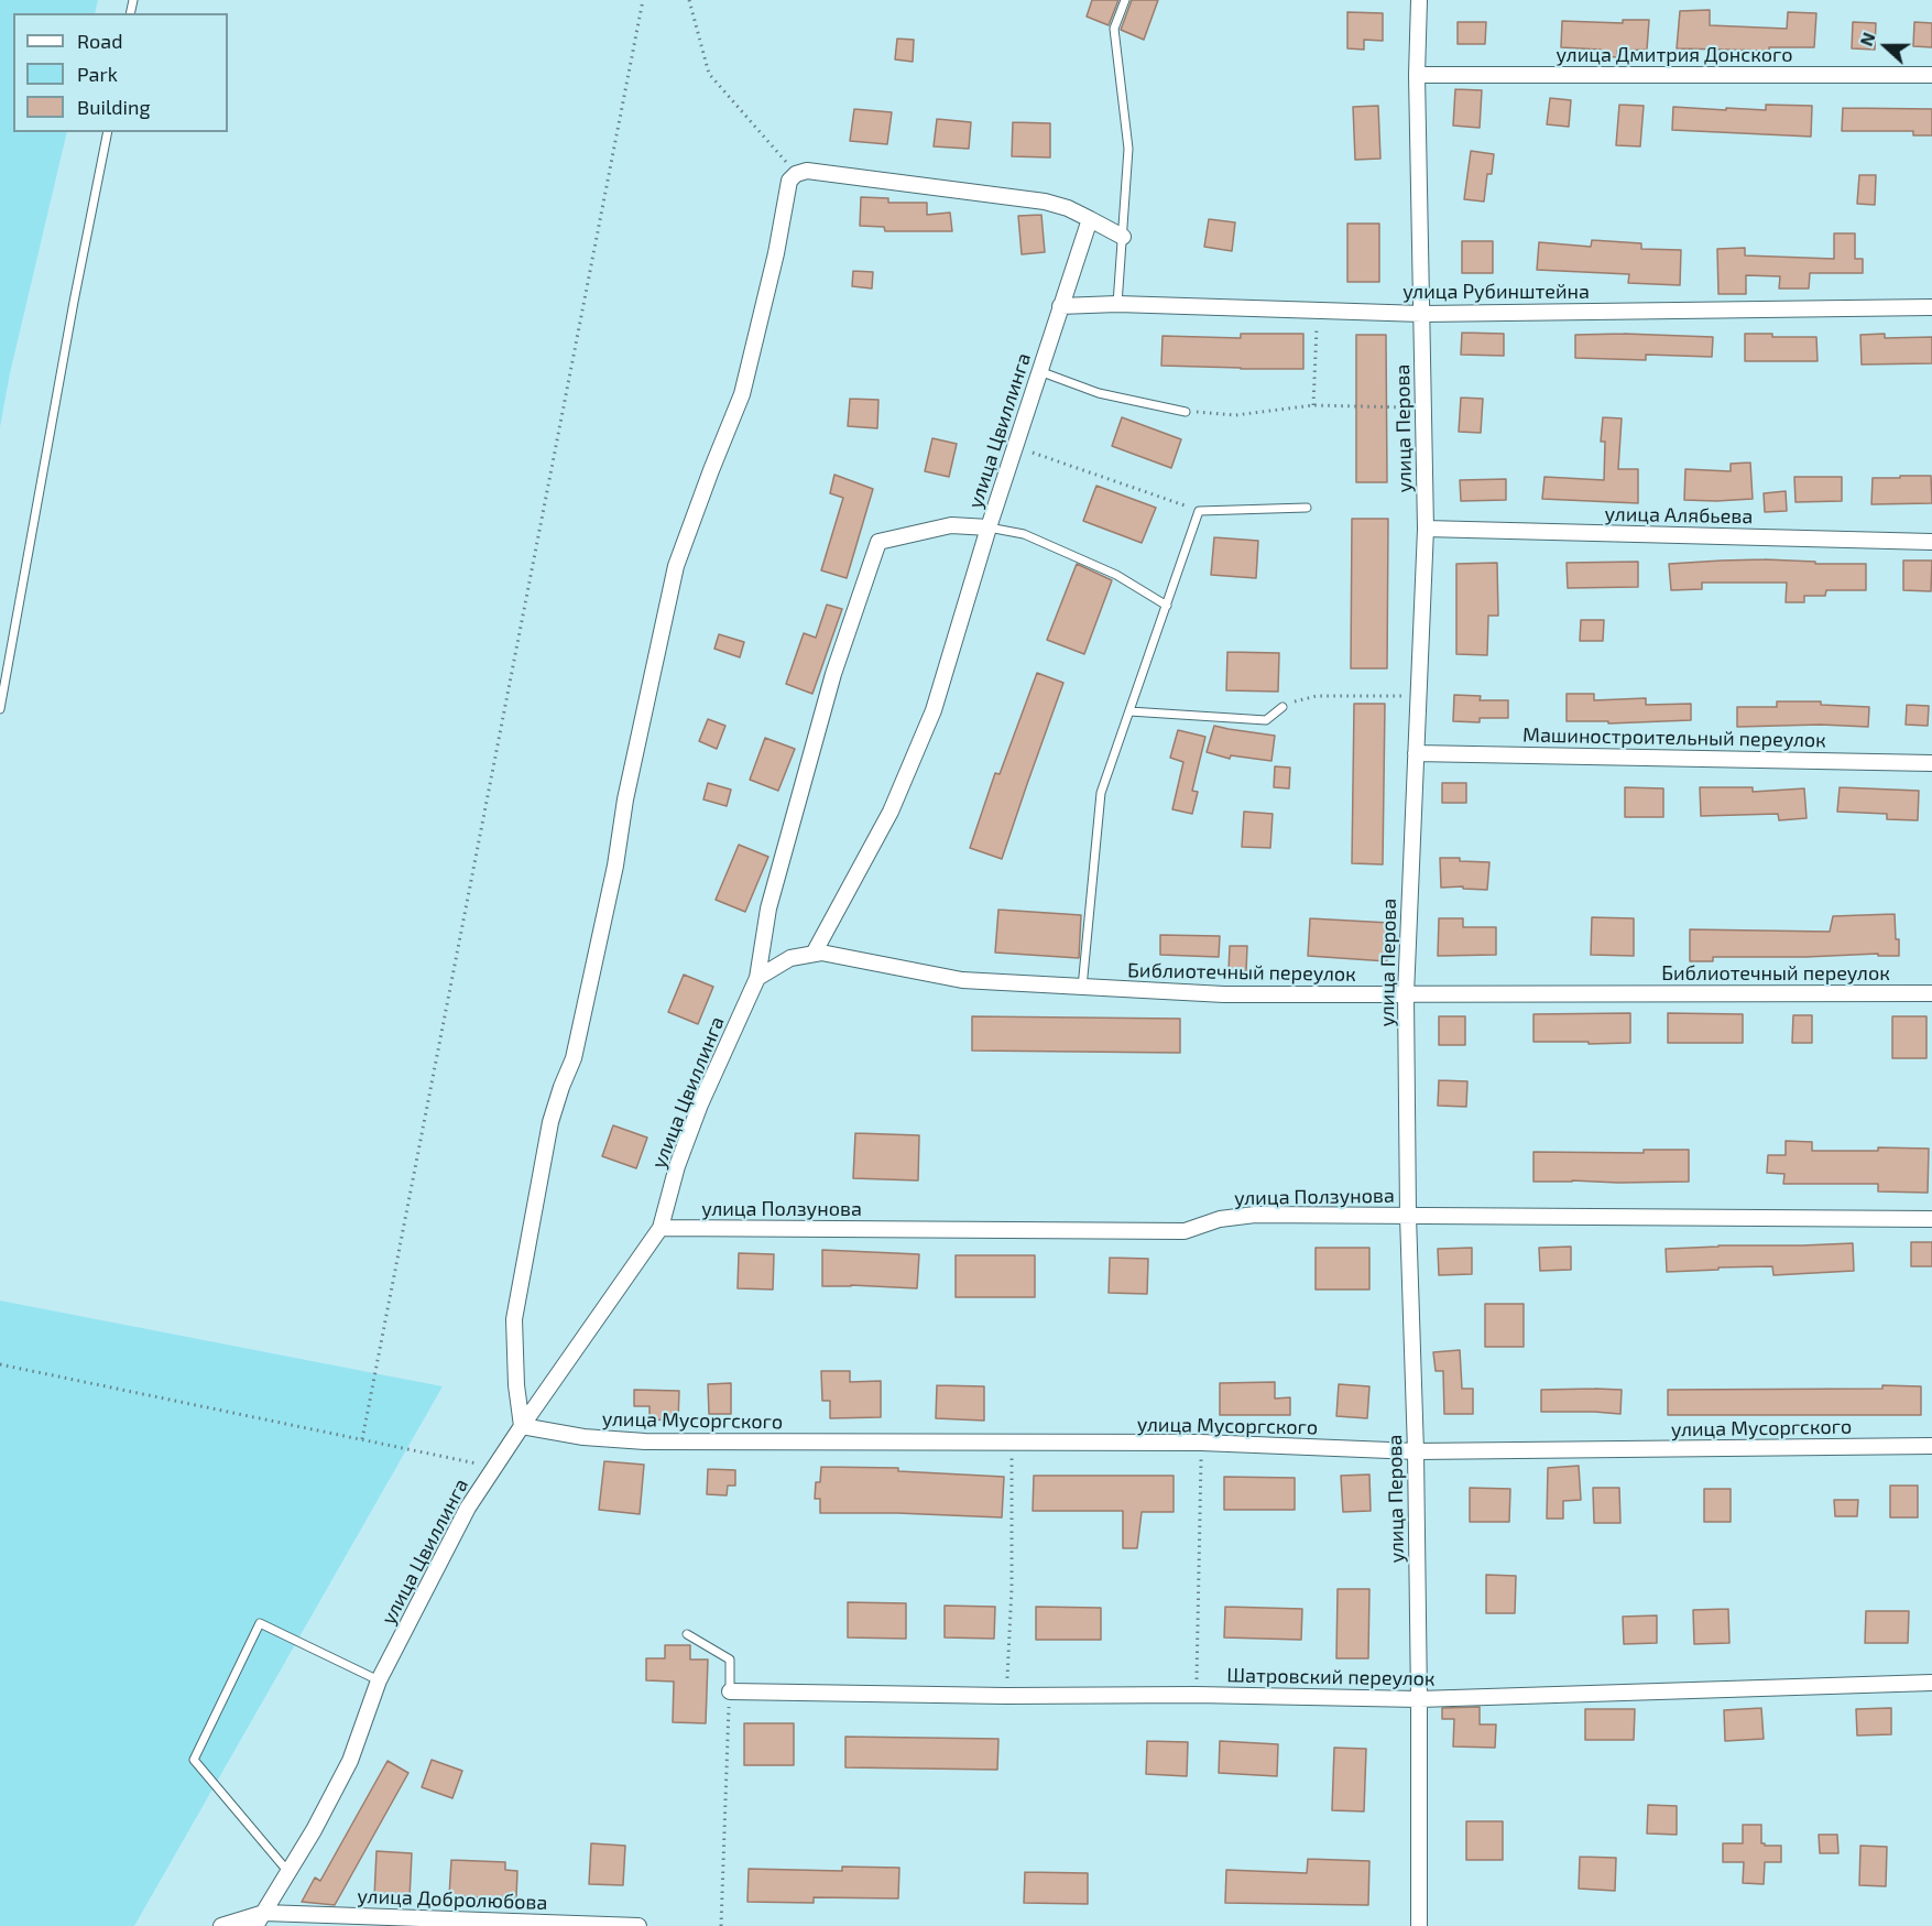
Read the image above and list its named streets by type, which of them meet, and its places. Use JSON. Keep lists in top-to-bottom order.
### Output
{
  "streets": {
    "street": [
      "улица Дмитрия Донского",
      "улица Рубинштейна",
      "улица Перова",
      "улица Цвиллинга",
      "улица Алябьева",
      "Машиностроительный переулок",
      "Библиотечный переулок",
      "улица Ползунова",
      "улица Мусоргского",
      "Шатровский переулок",
      "улица Добролюбова"
    ]
  },
  "crossings": [
    ["улица Дмитрия Донского", "улица Перова"],
    ["улица Рубинштейна", "улица Перова"],
    ["улица Рубинштейна", "улица Цвиллинга"],
    ["улица Перова", "улица Алябьева"],
    ["улица Перова", "Машиностроительный переулок"],
    ["улица Перова", "Библиотечный переулок"],
    ["улица Перова", "улица Ползунова"],
    ["улица Перова", "улица Мусоргского"],
    ["улица Перова", "Шатровский переулок"],
    ["улица Цвиллинга", "Библиотечный переулок"],
    ["улица Цвиллинга", "улица Ползунова"],
    ["улица Цвиллинга", "улица Мусоргского"],
    ["улица Цвиллинга", "улица Добролюбова"]
  ],
  "legend": ["Road", "Park", "Building"],
  "north": "left"
}
